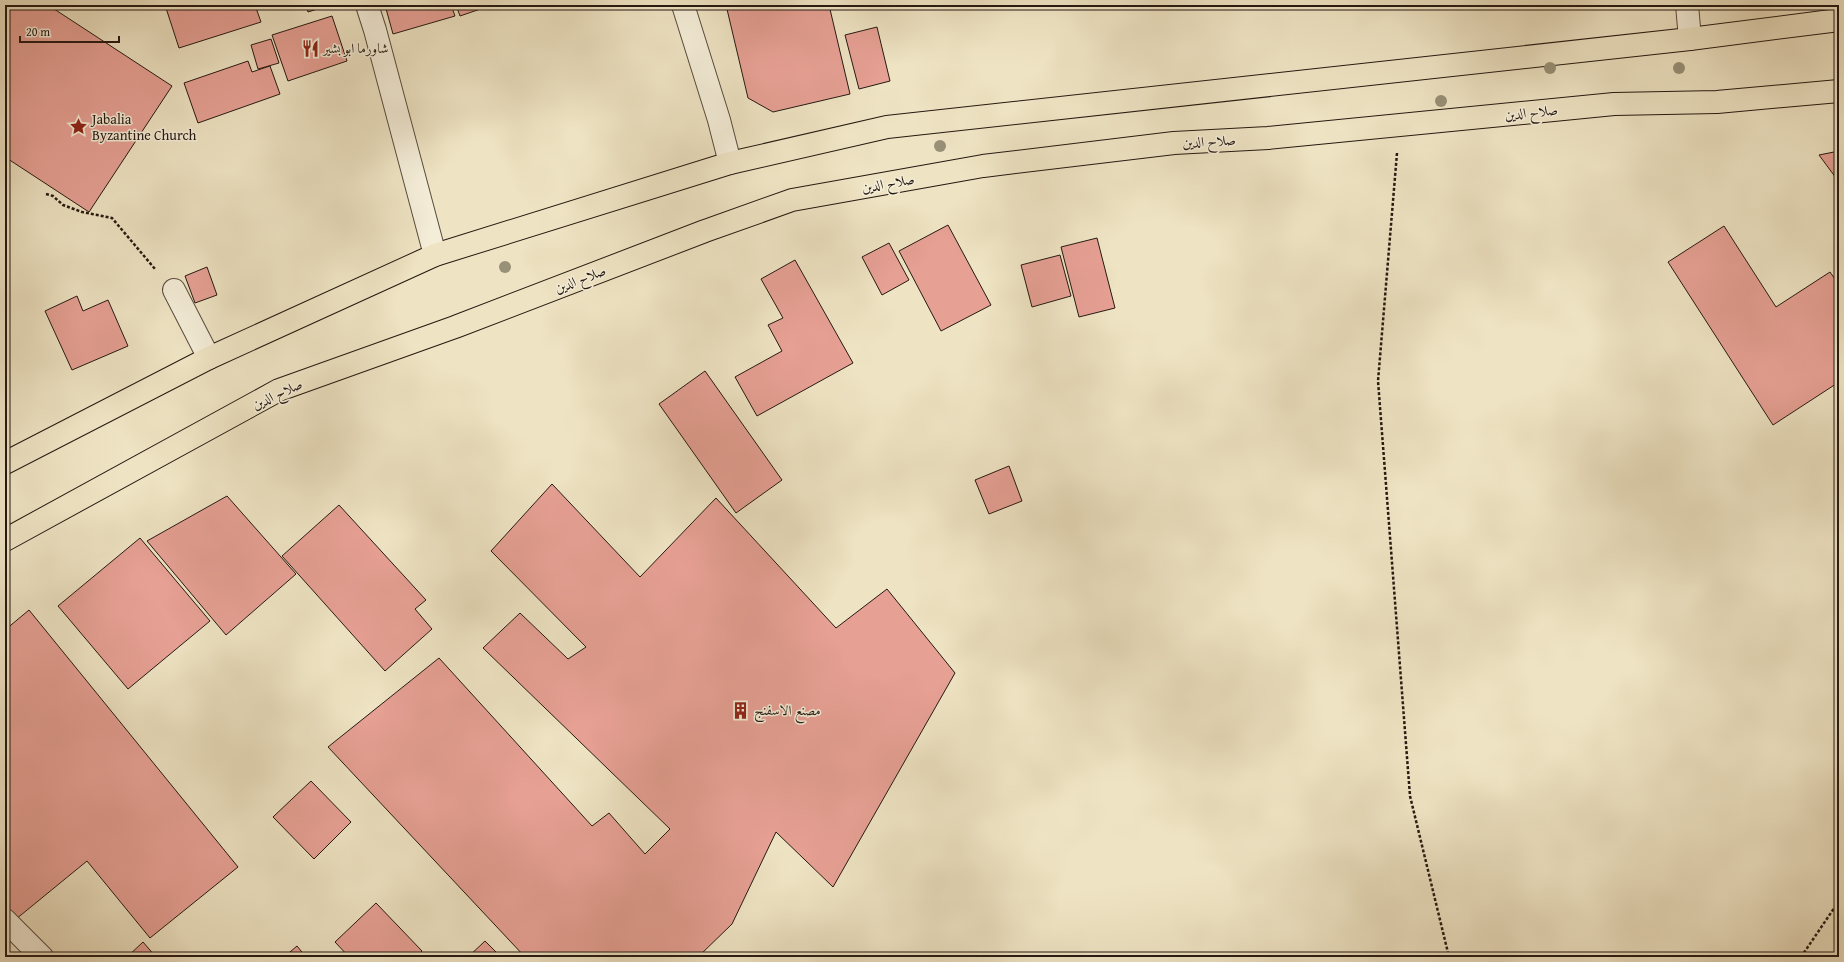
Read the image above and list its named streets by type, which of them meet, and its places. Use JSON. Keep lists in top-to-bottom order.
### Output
{
  "streets": {
    "highway": ["صلاح الدين"]
  },
  "places": {
    "restaurant": ["شاورما ابو بشير"],
    "place": ["Jabalia Byzantine Church"],
    "building": ["مصنع الاسفنج"]
  },
  "scale_bar": "20 m"
}
